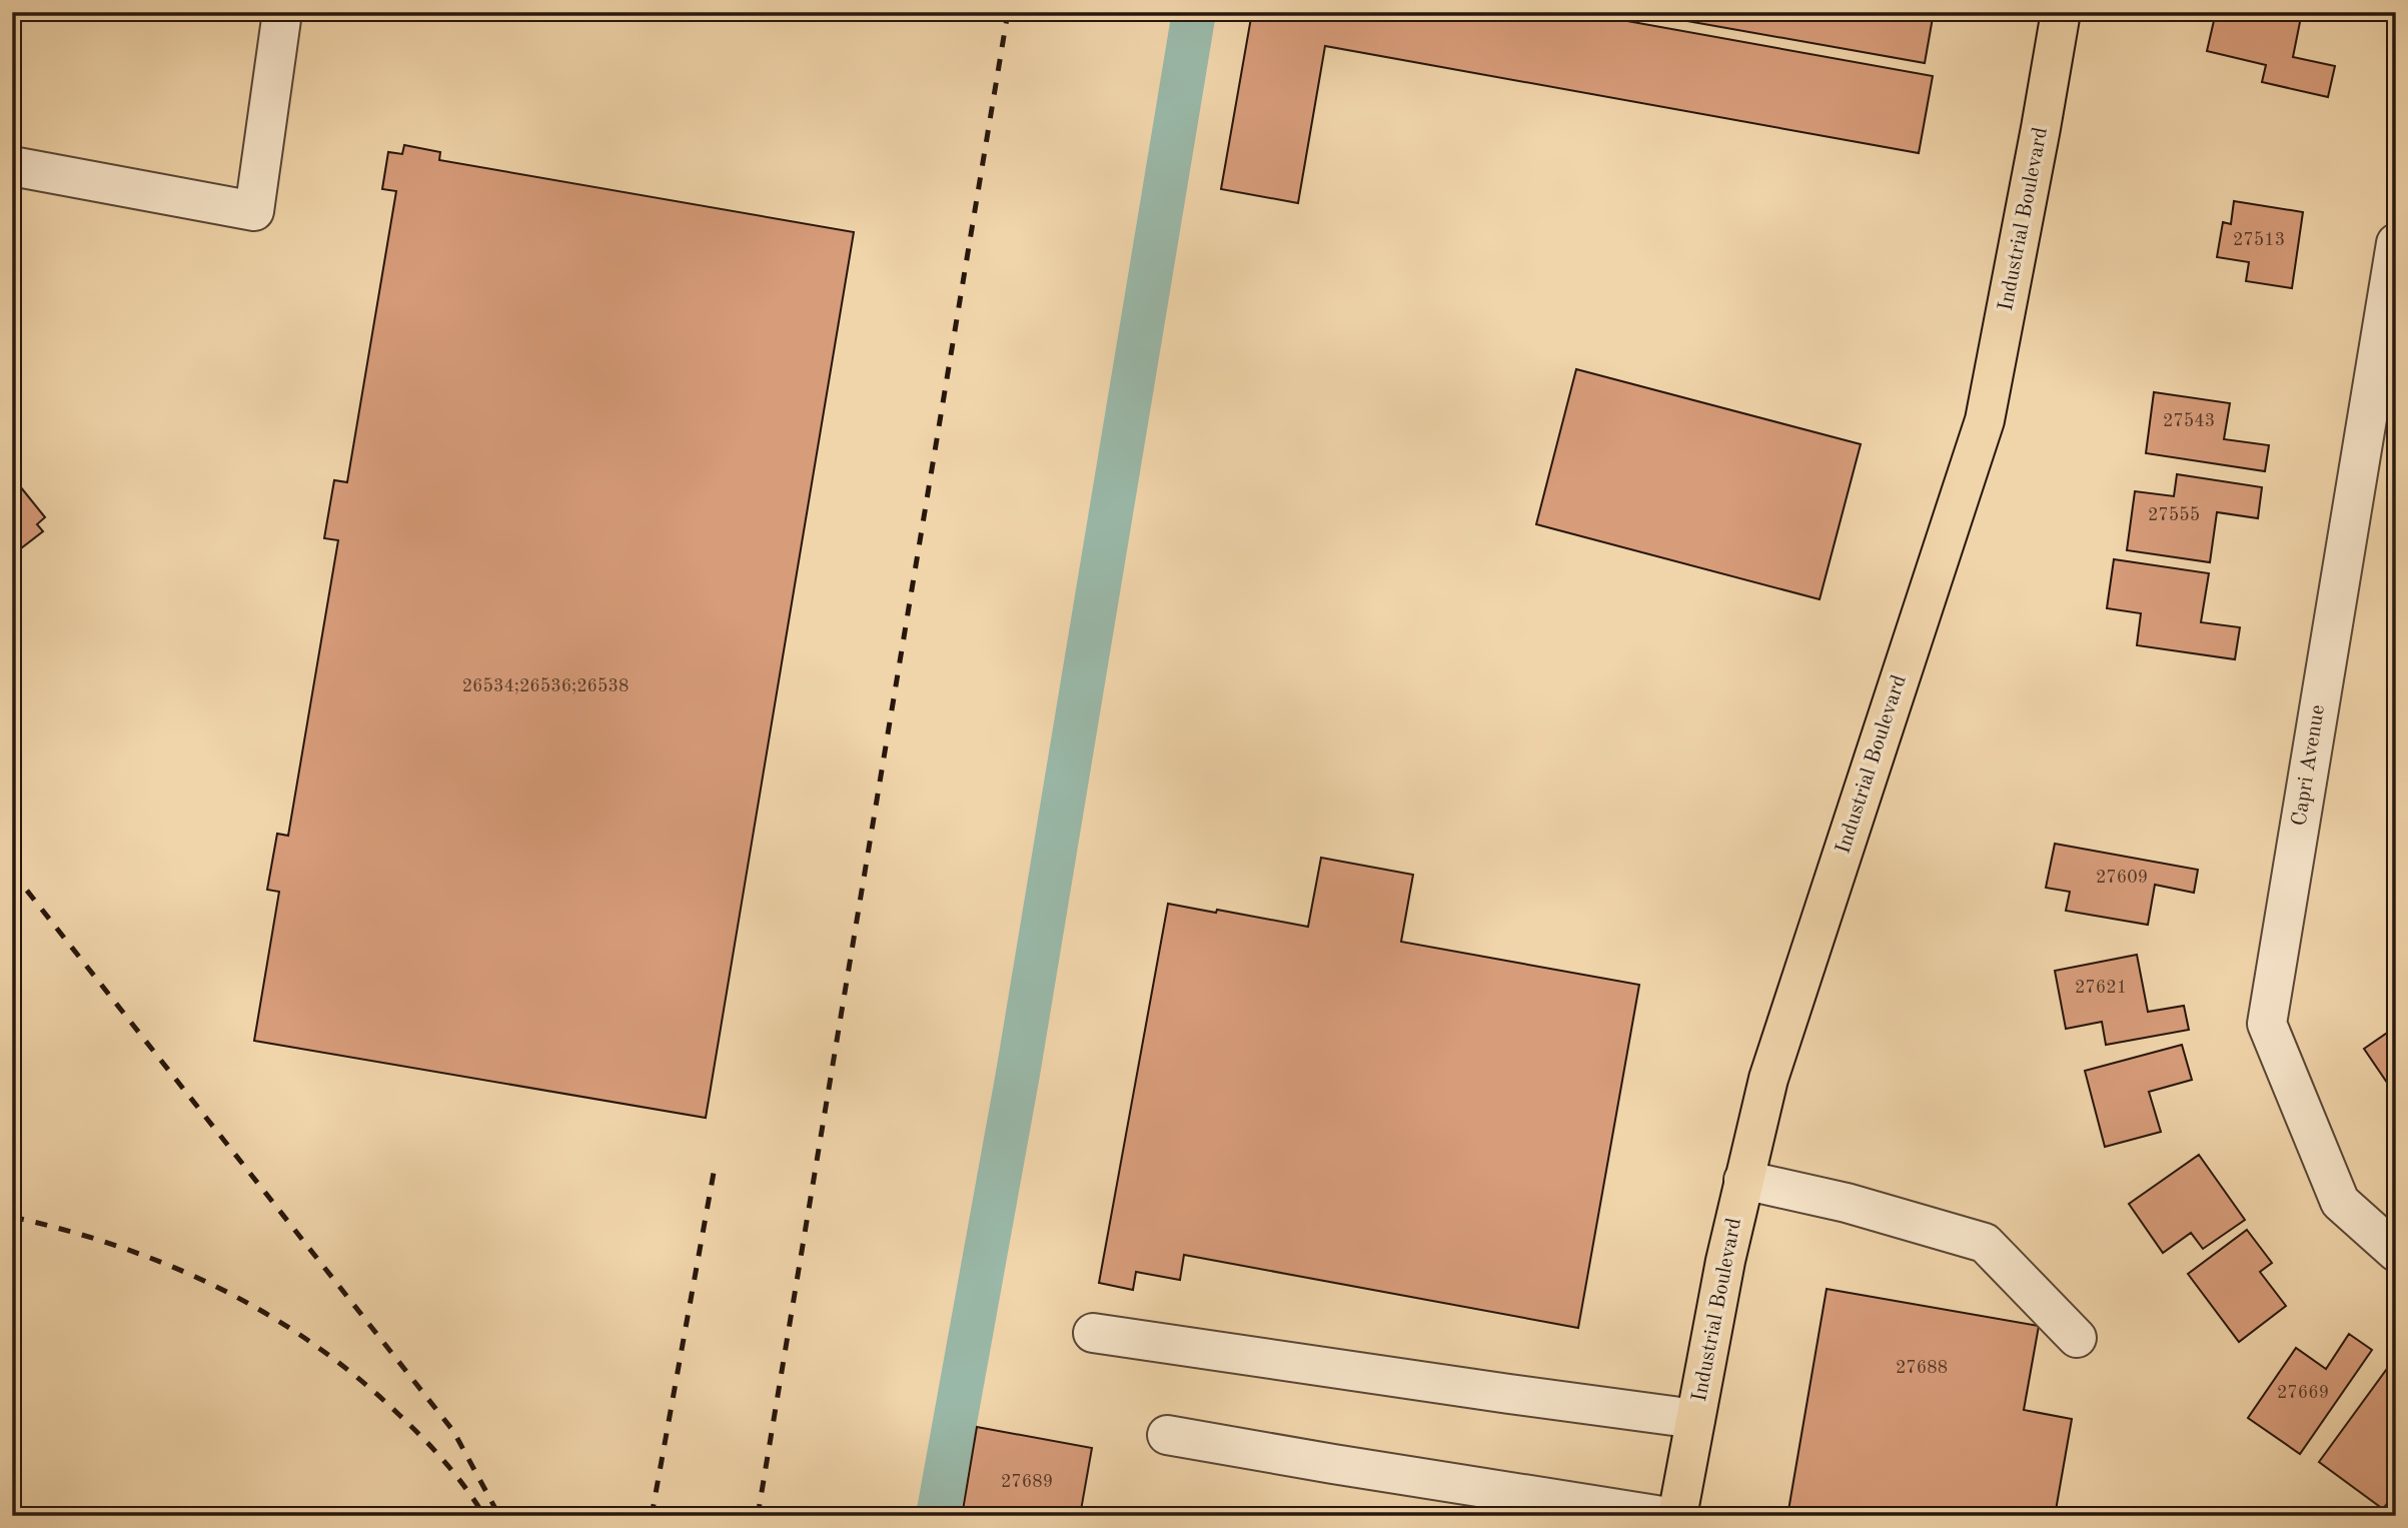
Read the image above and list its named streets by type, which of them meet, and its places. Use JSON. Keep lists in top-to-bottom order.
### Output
{
  "streets": {
    "main road": ["Industrial Boulevard"],
    "street": ["Capri Avenue"]
  },
  "house_numbers": [
    "27513",
    "27543",
    "27555",
    "26534;26536;26538",
    "27609",
    "27621",
    "27688",
    "27669",
    "27689"
  ]
}
